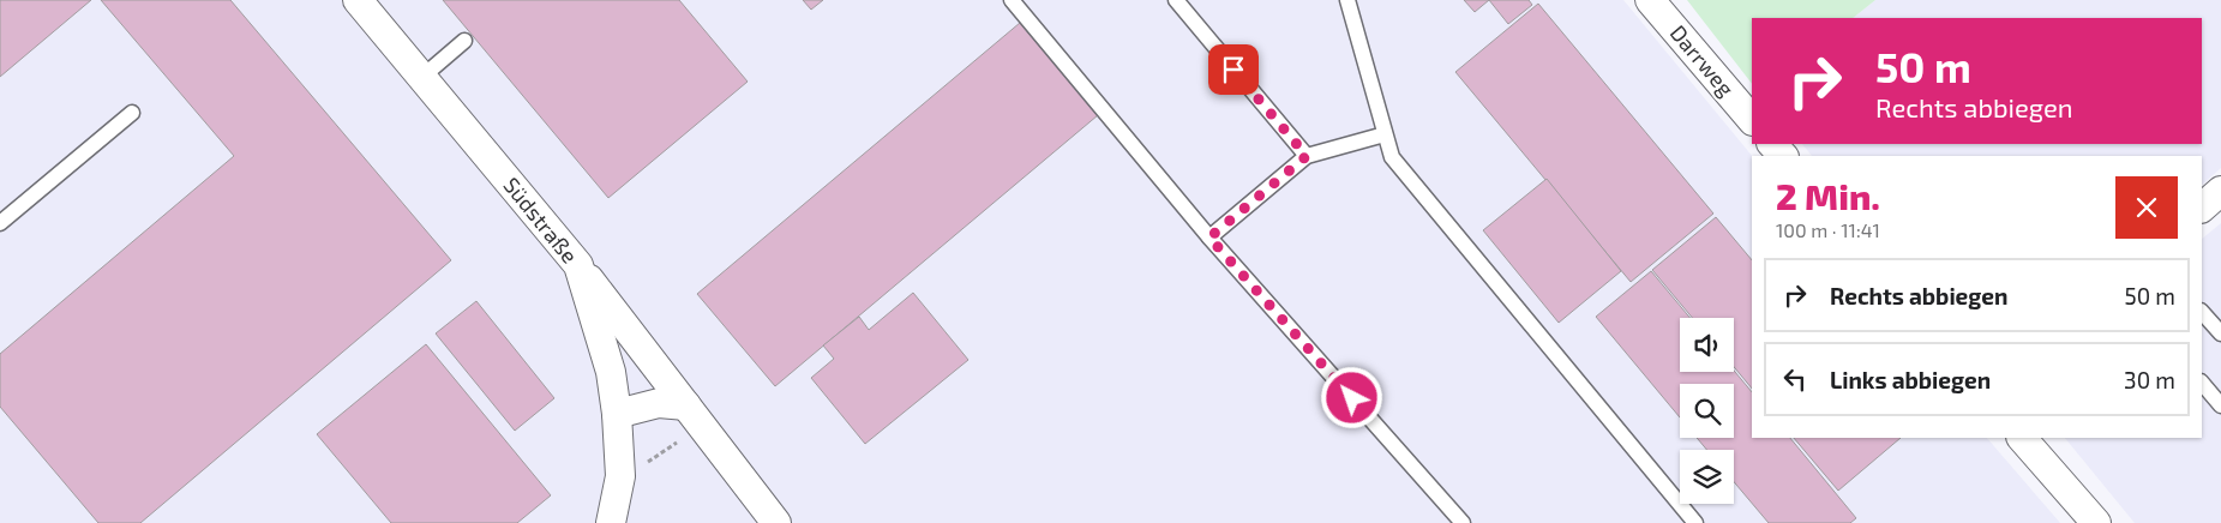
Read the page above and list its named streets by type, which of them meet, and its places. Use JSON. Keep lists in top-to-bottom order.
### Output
{
  "streets": {
    "street": ["Darrweg", "Südstraße"]
  },
  "page": {
    "turn": ["50 m", "Rechts abbiegen"],
    "heading": ["2 Min.", "100 m · 11:41"],
    "list": [
      {
        "name": "Rechts abbiegen",
        "value": "50 m"
      },
      {
        "name": "Links abbiegen",
        "value": "30 m"
      }
    ]
  }
}
